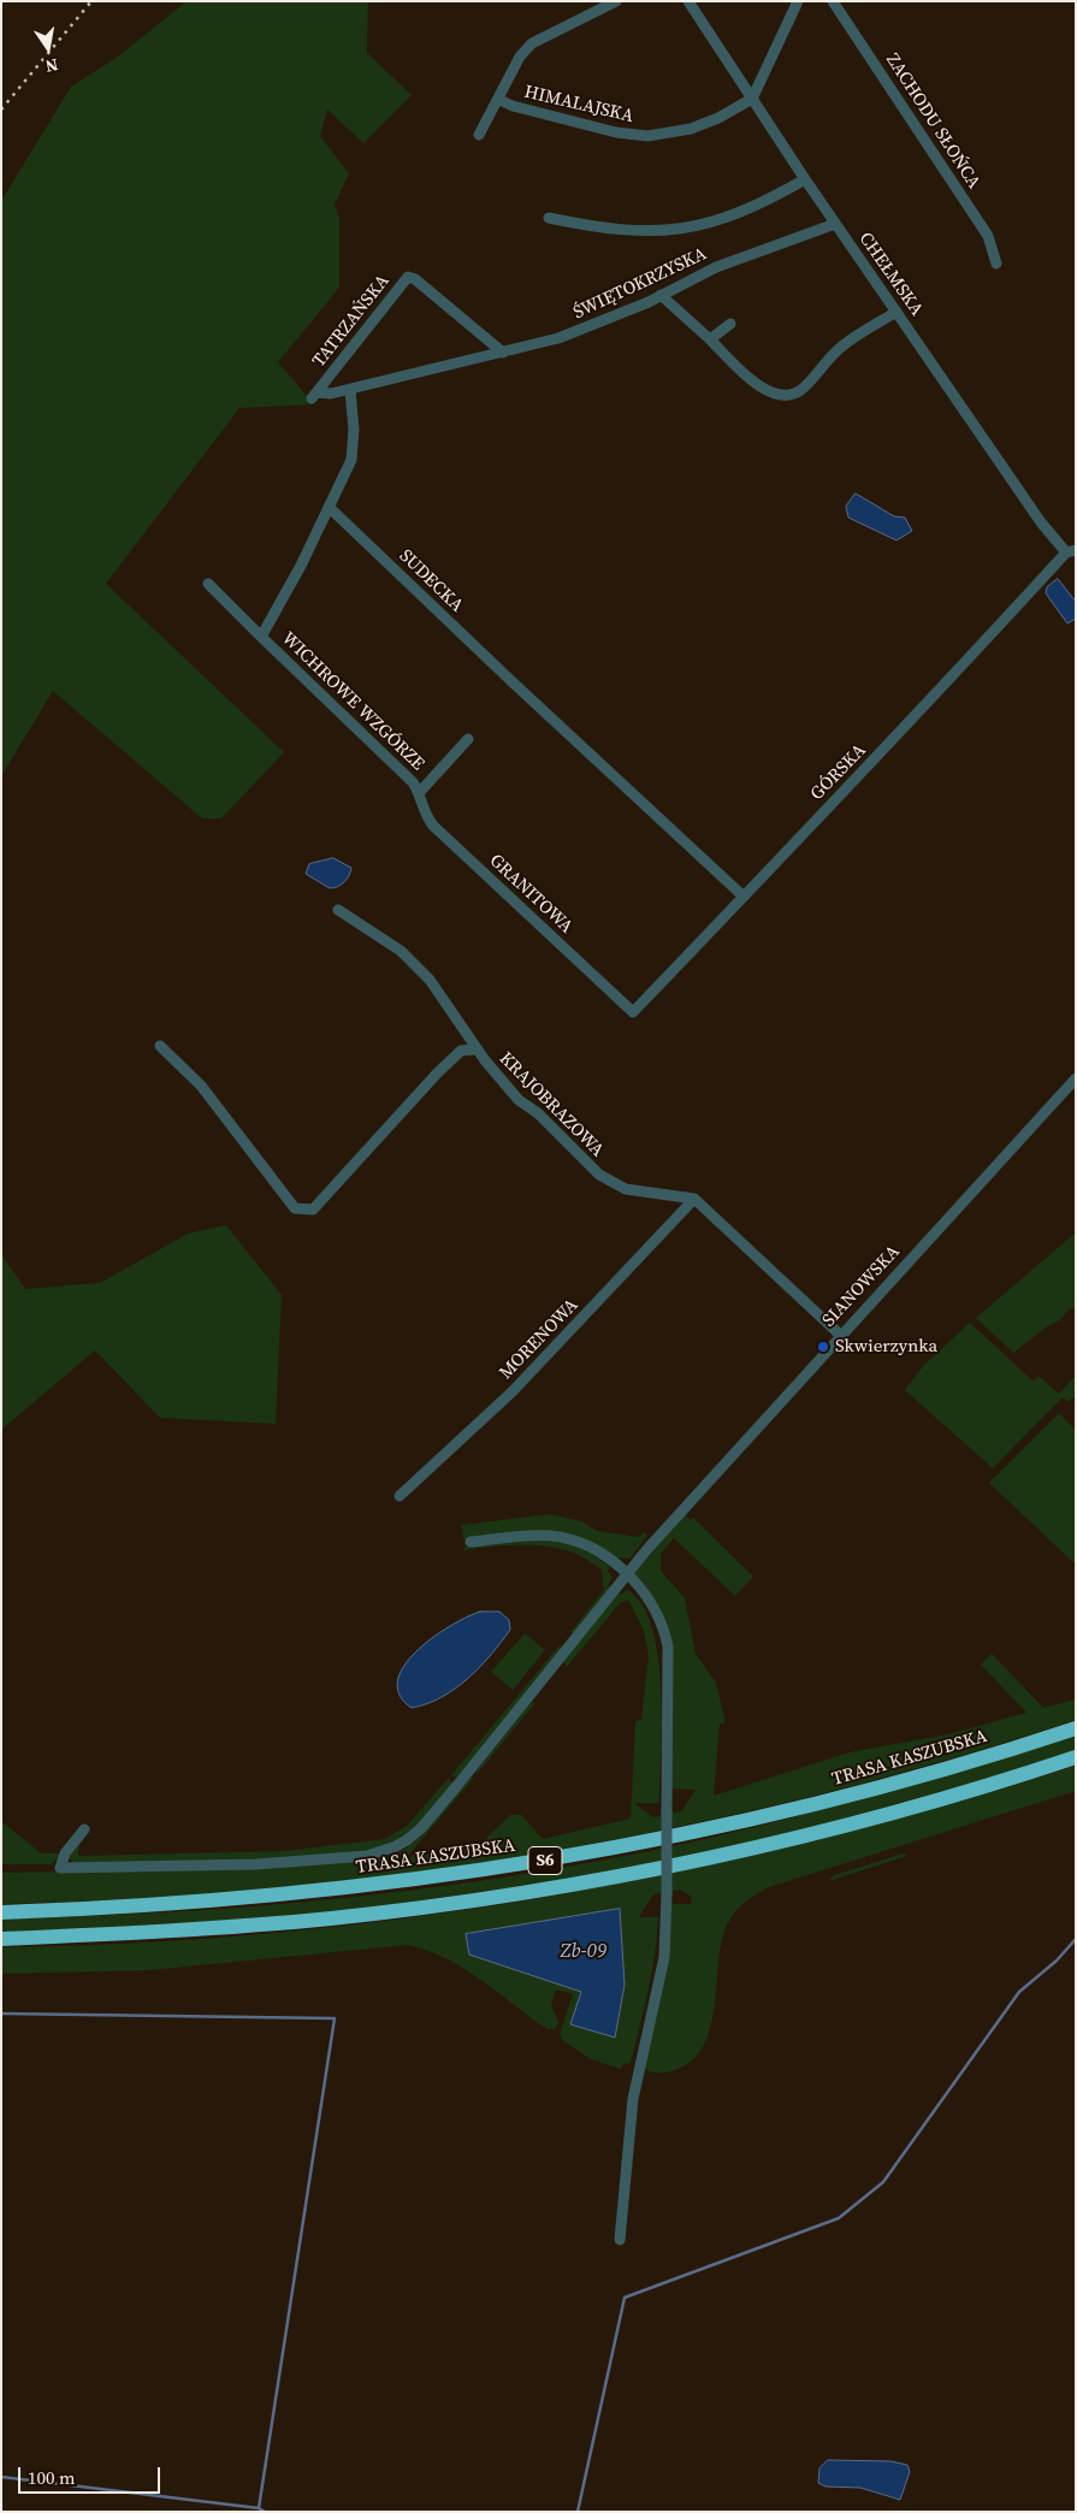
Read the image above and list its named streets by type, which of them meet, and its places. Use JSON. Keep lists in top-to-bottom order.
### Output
{
  "streets": {
    "highway": ["TRASA KASZUBSKA", "S6"],
    "street": [
      "HIMALAJSKA",
      "ZACHODU SŁOŃCA",
      "CHEŁMSKA",
      "ŚWIĘTOKRZYSKA",
      "TATRZAŃSKA",
      "SUDECKA",
      "WICHROWE WZGÓRZE",
      "GÓRSKA",
      "GRANITOWA",
      "KRAJOBRAZOWA",
      "SIANOWSKA",
      "MORENOWA"
    ]
  },
  "crossings": [
    ["HIMALAJSKA", "CHEŁMSKA"],
    ["CHEŁMSKA", "ŚWIĘTOKRZYSKA"],
    ["CHEŁMSKA", "GÓRSKA"],
    ["ŚWIĘTOKRZYSKA", "TATRZAŃSKA"],
    ["ŚWIĘTOKRZYSKA", "WICHROWE WZGÓRZE"],
    ["SUDECKA", "WICHROWE WZGÓRZE"],
    ["SUDECKA", "GÓRSKA"],
    ["WICHROWE WZGÓRZE", "GRANITOWA"],
    ["GÓRSKA", "GRANITOWA"],
    ["KRAJOBRAZOWA", "MORENOWA"]
  ],
  "water": ["Zb-09"],
  "places": ["Skwierzynka"],
  "scale_bar": "100 m",
  "north": "bottom"
}
